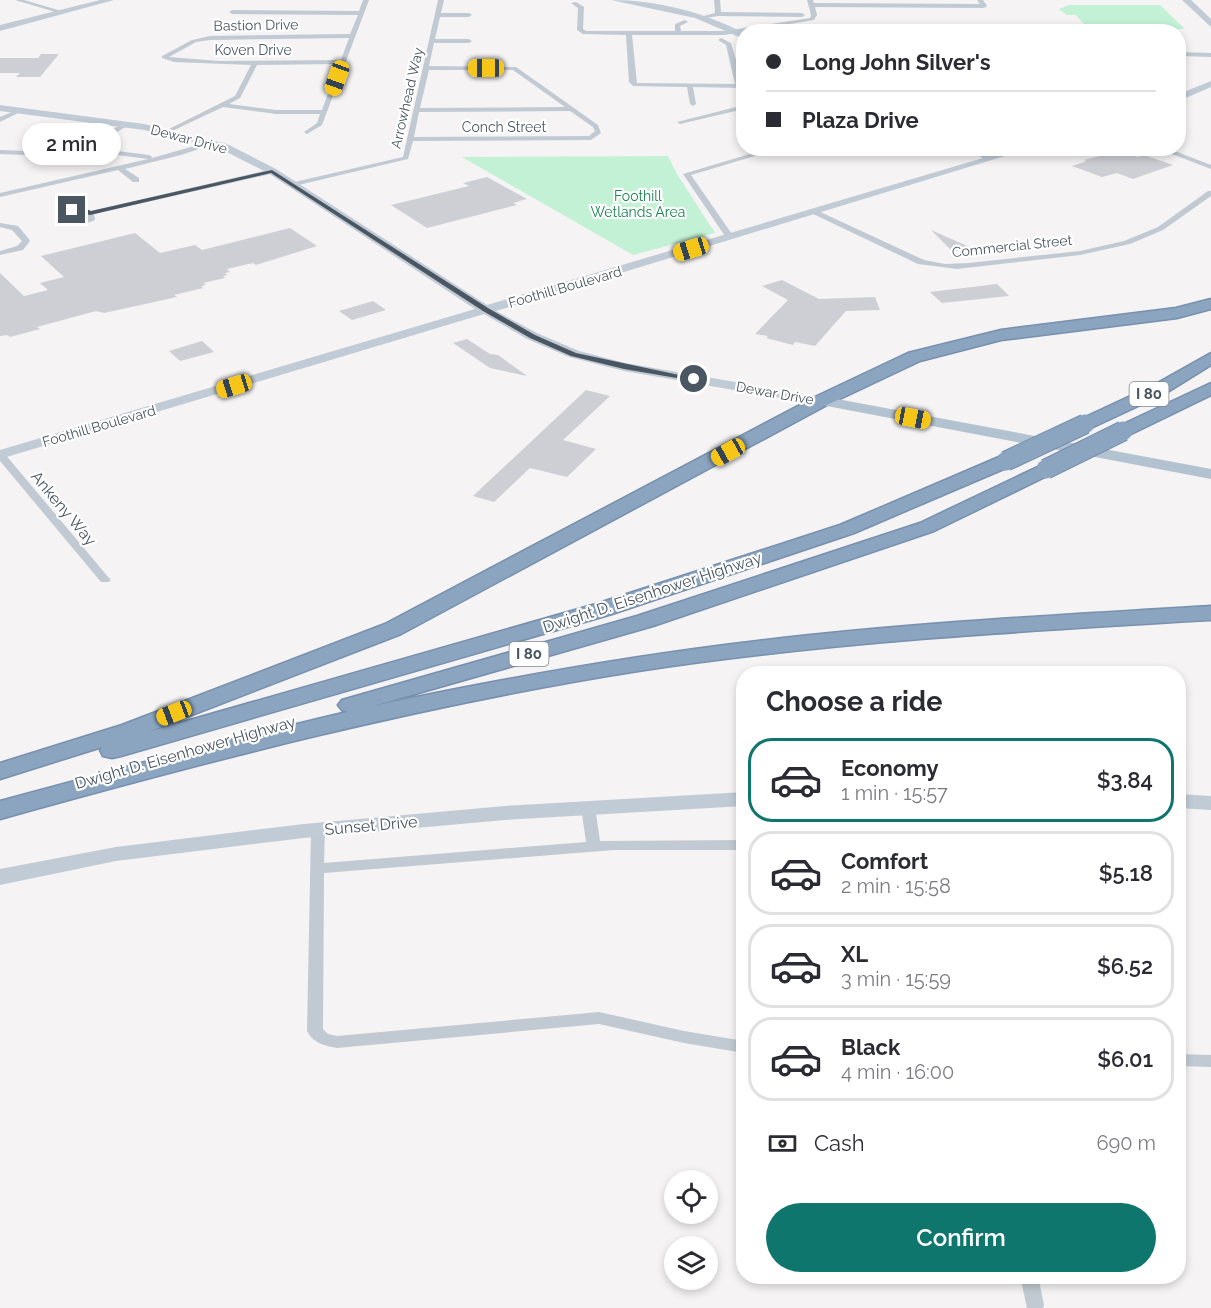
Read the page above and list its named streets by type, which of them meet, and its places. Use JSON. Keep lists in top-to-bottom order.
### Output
{
  "streets": {
    "highway": ["I 80", "Dwight D. Eisenhower Highway"],
    "main road": ["Dewar Drive"],
    "street": [
      "Bastion Drive",
      "Koven Drive",
      "Arrowhead Way",
      "Conch Street",
      "Commercial Street",
      "Foothill Boulevard",
      "Ankeny Way",
      "Sunset Drive"
    ]
  },
  "crossings": [
    ["Bastion Drive", "Koven Drive"],
    ["Arrowhead Way", "Conch Street"],
    ["Arrowhead Way", "Dewar Drive"],
    ["Dewar Drive", "Foothill Boulevard"],
    ["Commercial Street", "Foothill Boulevard"],
    ["Foothill Boulevard", "Ankeny Way"]
  ],
  "parks": ["Foothill Wetlands Area"],
  "page": {
    "banner": ["Long John Silver's", "Plaza Drive"],
    "bubble": "2 min",
    "heading": "Choose a ride",
    "list": [
      {
        "name": "Economy",
        "note": "1 min · 15:57",
        "value": "$3.84"
      },
      {
        "name": "Comfort",
        "note": "2 min · 15:58",
        "value": "$5.18"
      },
      {
        "name": "XL",
        "note": "3 min · 15:59",
        "value": "$6.52"
      },
      {
        "name": "Black",
        "note": "4 min · 16:00",
        "value": "$6.01"
      }
    ],
    "pay": ["Cash", "690 m"],
    "buttons": "Confirm"
  }
}
